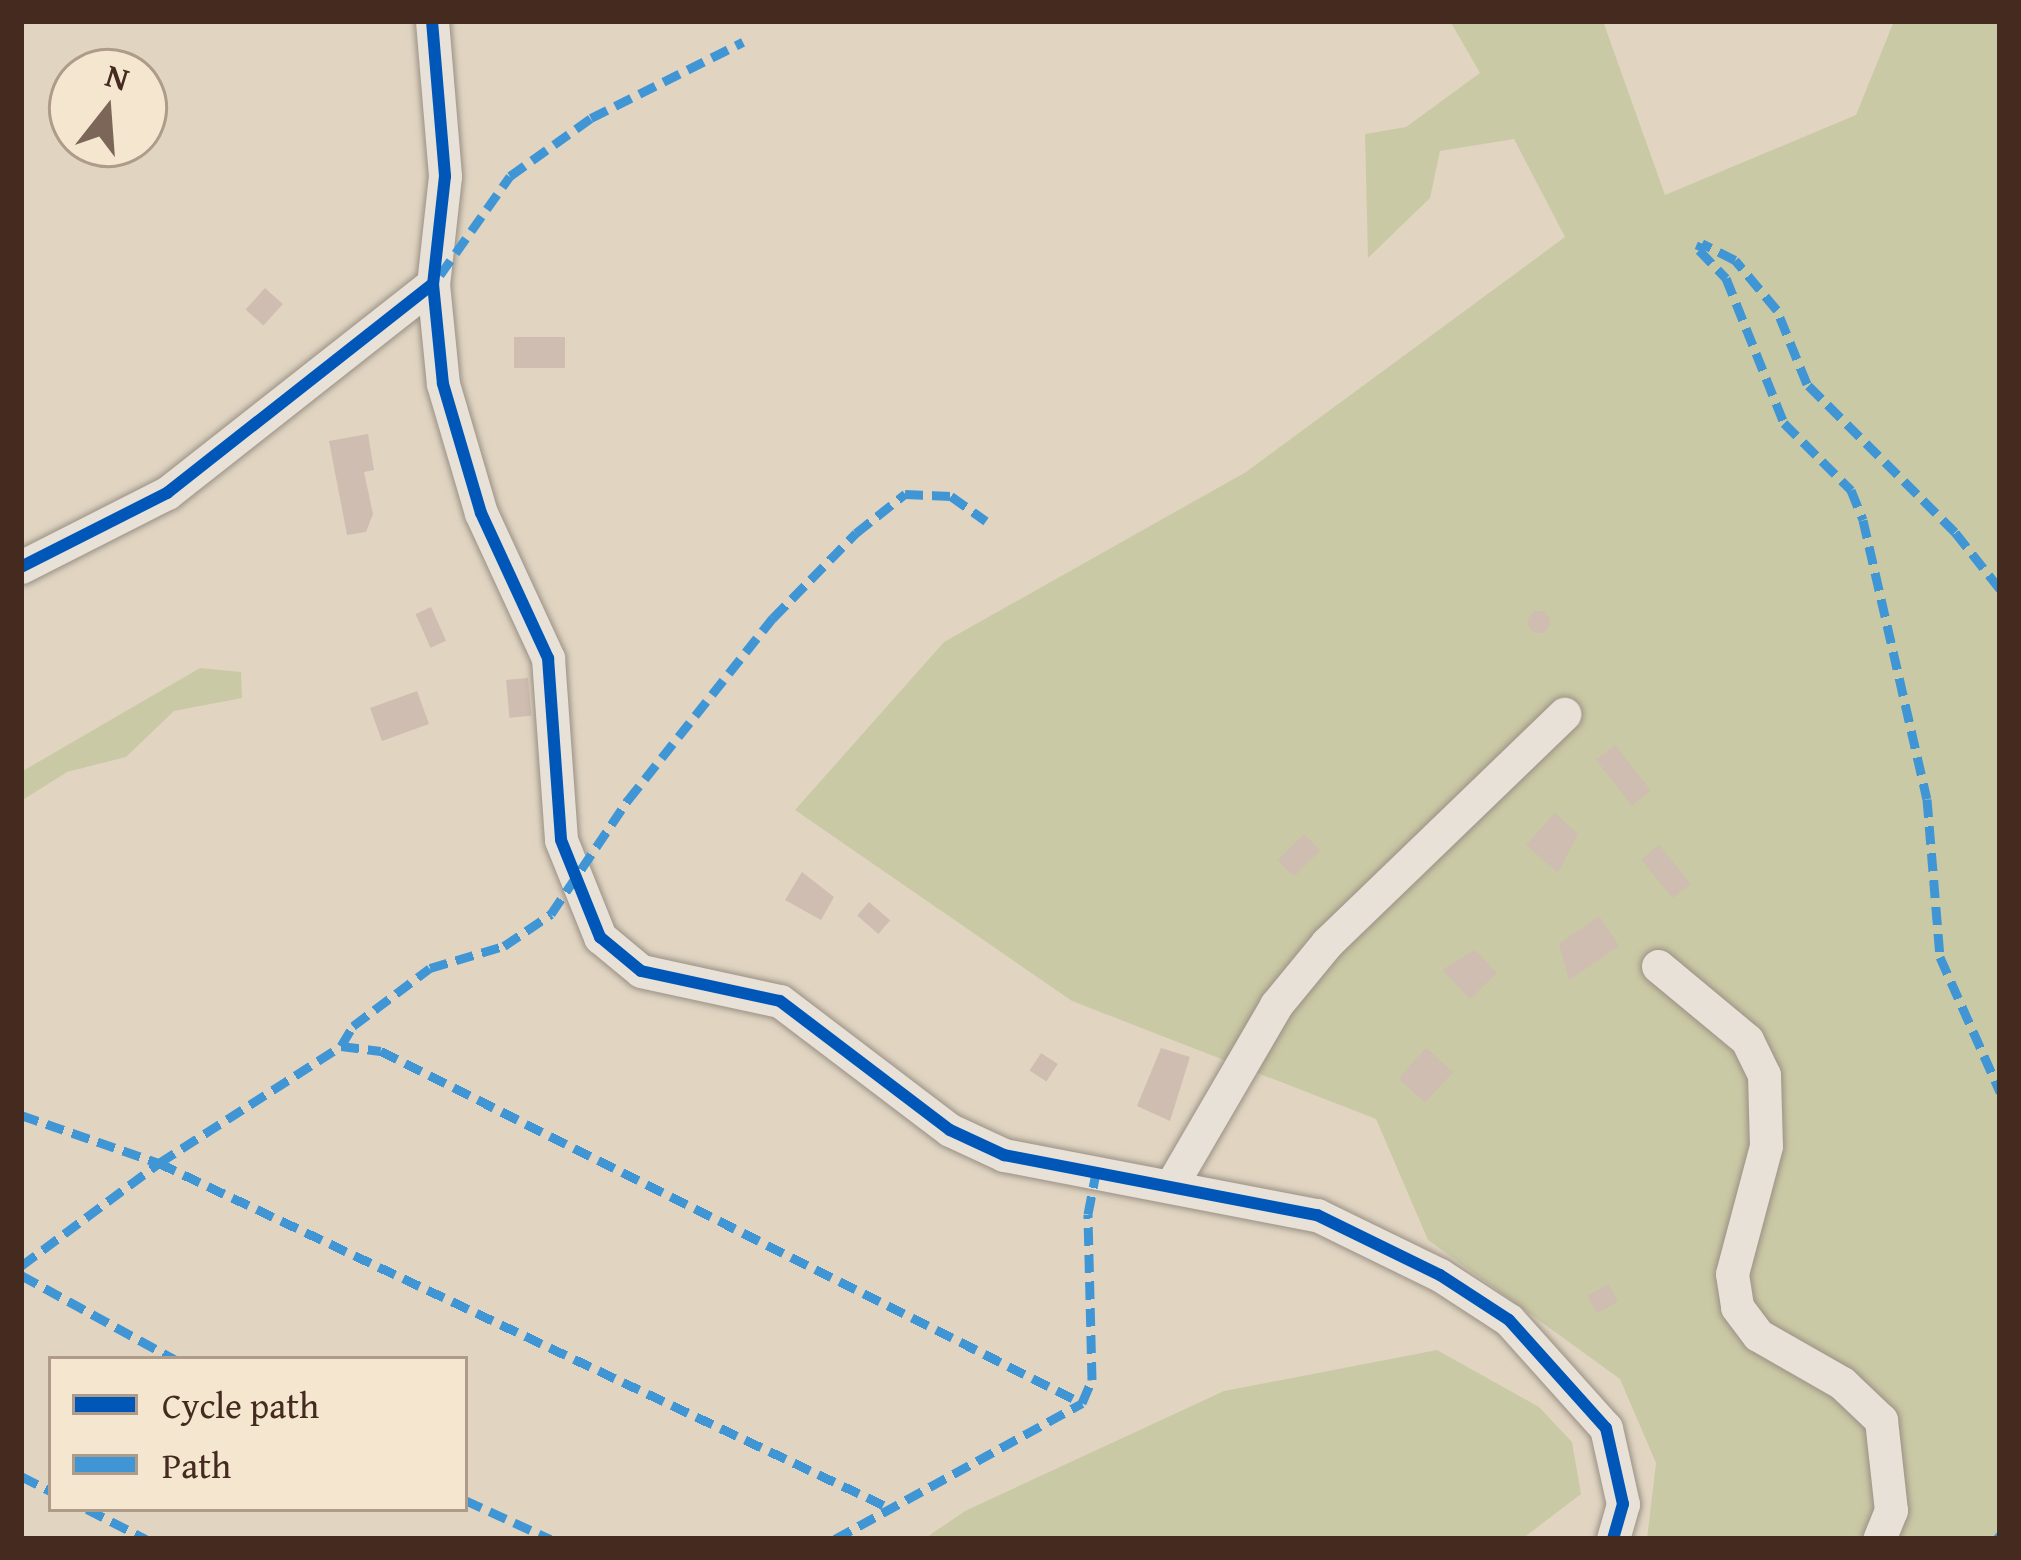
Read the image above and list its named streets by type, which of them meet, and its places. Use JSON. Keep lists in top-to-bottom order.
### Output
{
  "legend": ["Cycle path", "Path"],
  "north": "top"
}
